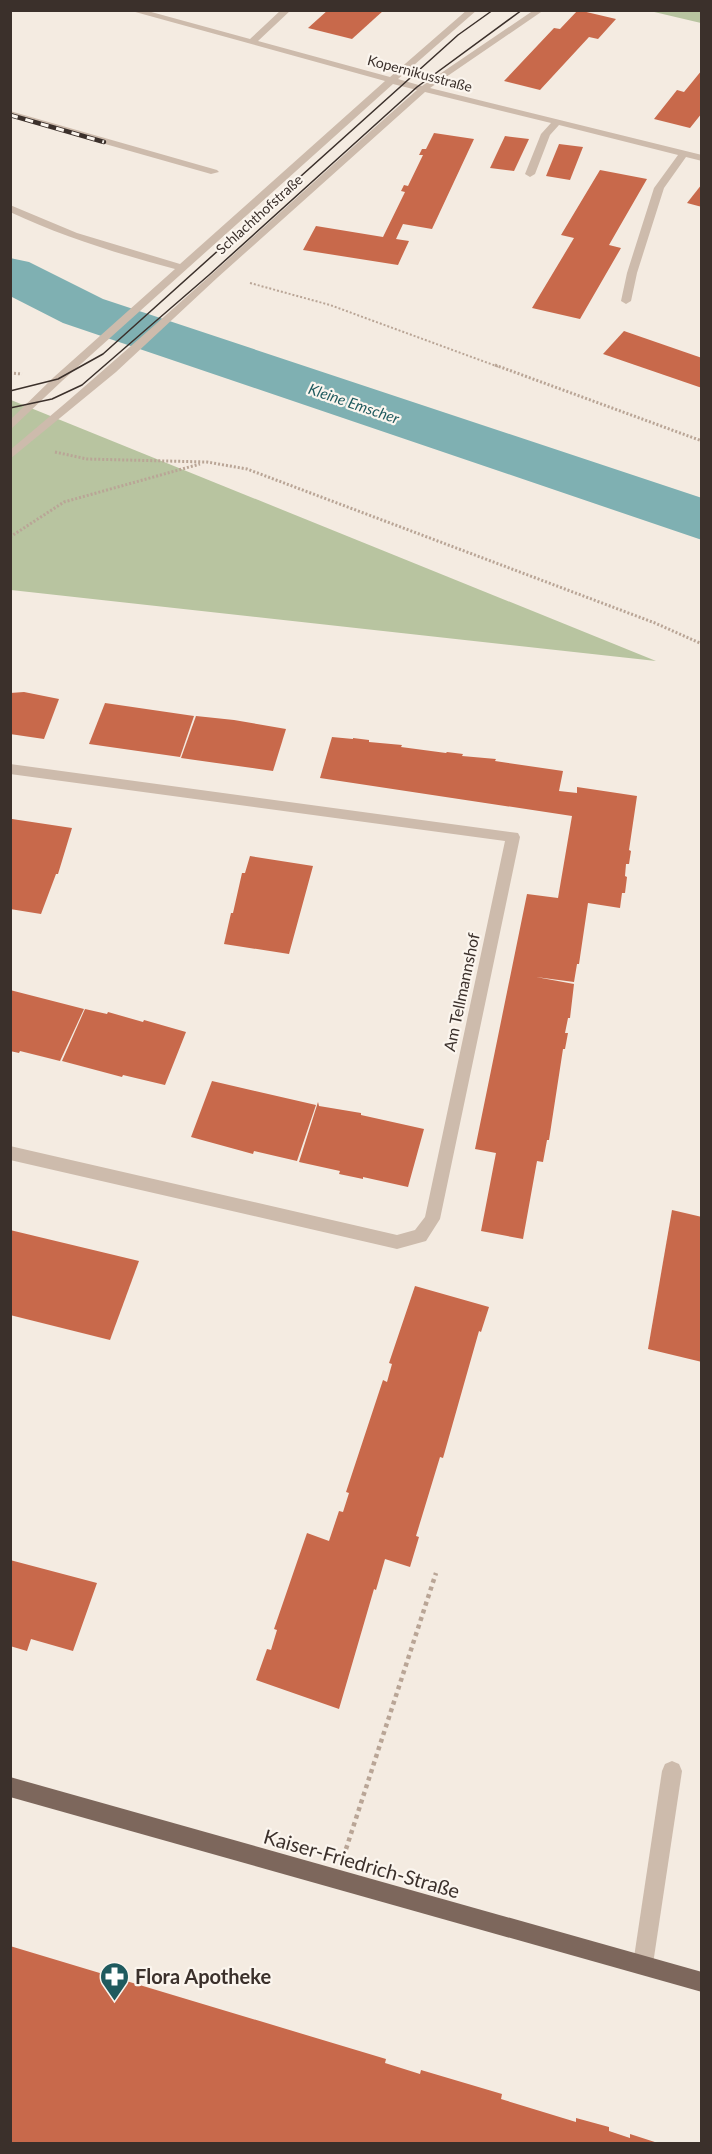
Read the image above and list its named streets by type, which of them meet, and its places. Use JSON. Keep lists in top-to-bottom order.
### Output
{
  "streets": {
    "main road": ["Kaiser-Friedrich-Straße"],
    "street": ["Kopernikusstraße", "Schlachthofstraße", "Am Tellmannshof"]
  },
  "crossings": [
    ["Kopernikusstraße", "Schlachthofstraße"]
  ],
  "water": ["Kleine Emscher"],
  "places": {
    "pharmacy": ["Flora Apotheke"]
  }
}
